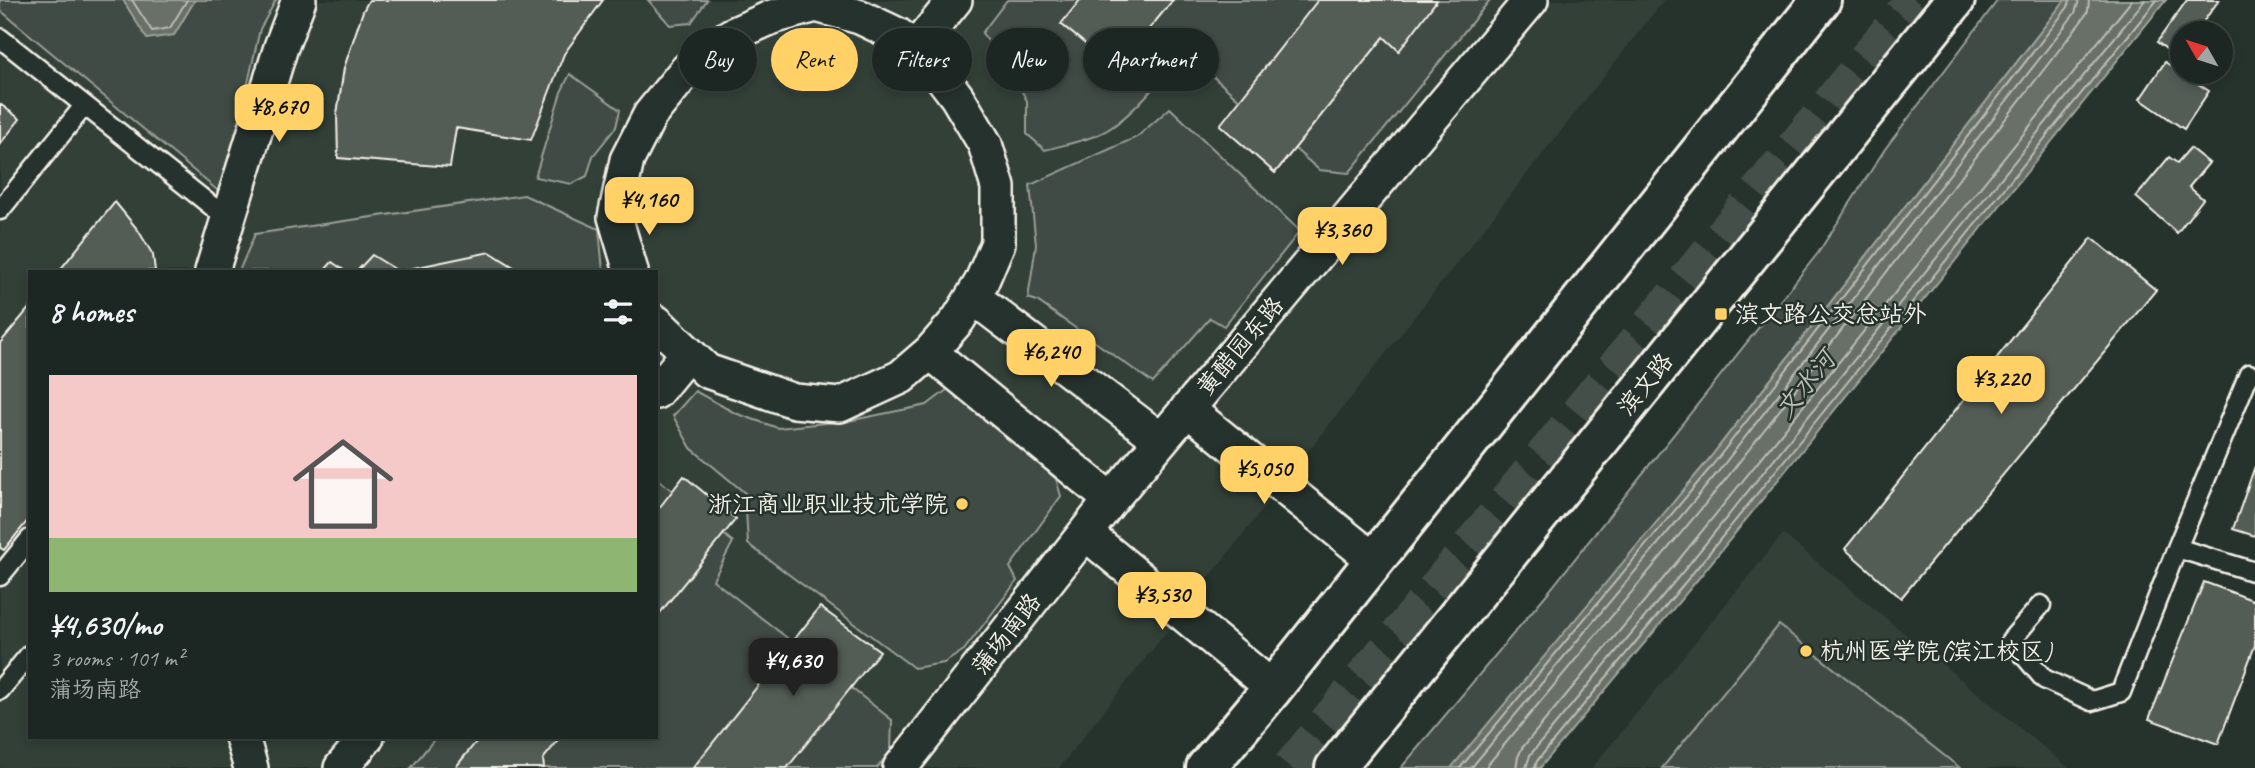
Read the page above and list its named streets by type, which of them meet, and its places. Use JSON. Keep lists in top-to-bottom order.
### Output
{
  "streets": {
    "main road": ["滨文路"],
    "street": ["黄醋园东路", "蒲场南路"]
  },
  "crossings": [
    ["黄醋园东路", "蒲场南路"]
  ],
  "water": ["文水河"],
  "places": {
    "transit": ["滨文路公交总站外"],
    "other": ["浙江商业职业技术学院", "杭州医学院(滨江校区)"]
  },
  "north": "top left",
  "page": {
    "chip": [
      "Buy",
      "Rent",
      "Filters",
      "New",
      "Apartment"
    ],
    "price": [
      "¥8,670",
      "¥4,160",
      "¥3,360",
      "¥6,240",
      "¥3,220",
      "¥5,050",
      "¥3,530",
      "¥4,630"
    ],
    "heading": "8 homes",
    "list": [
      {
        "name": "¥4,630/mo",
        "note": "3 rooms · 101 m² · 蒲场南路"
      }
    ]
  }
}
